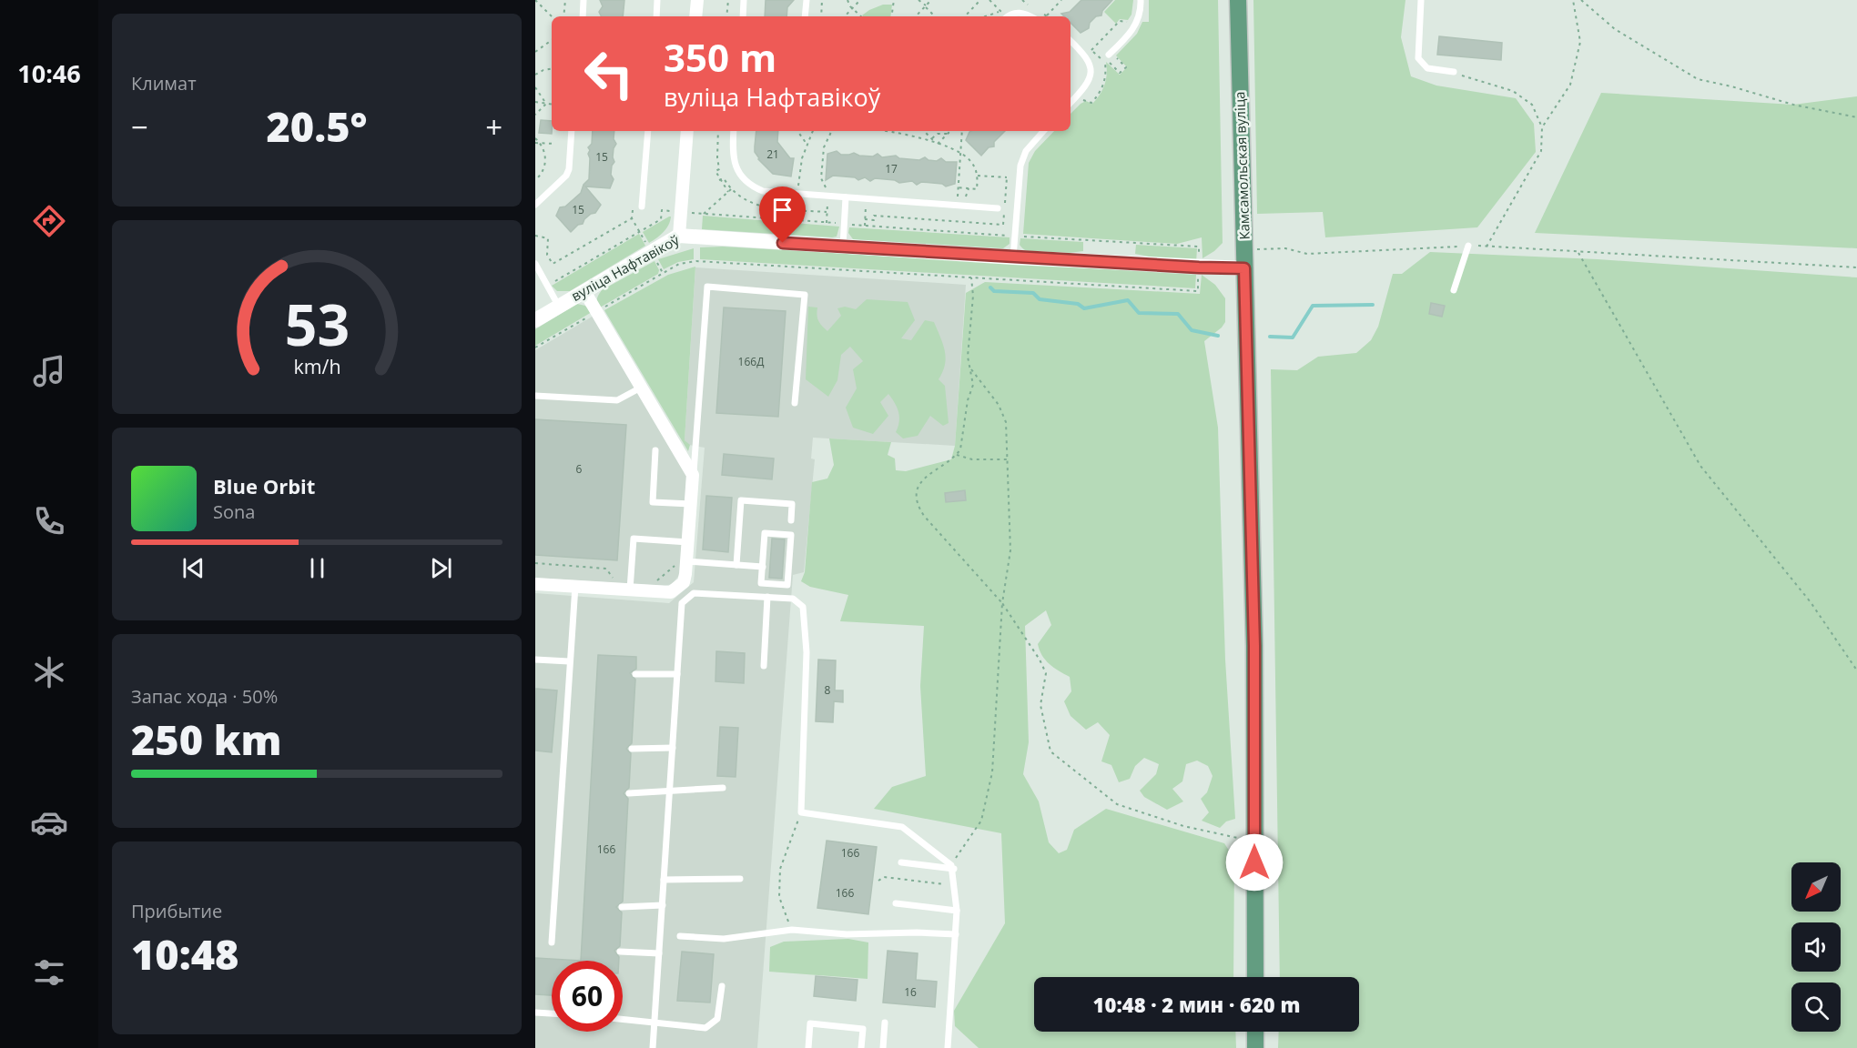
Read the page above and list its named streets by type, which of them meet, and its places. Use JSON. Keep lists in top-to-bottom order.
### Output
{
  "streets": {
    "main road": ["Камсамольская вуліца"],
    "street": ["вуліца Нафтавікоў"]
  },
  "crossings": [
    ["Камсамольская вуліца", "вуліца Нафтавікоў"]
  ],
  "house_numbers": [
    "21",
    "15",
    "17",
    "15",
    "166Д",
    "6",
    "8",
    "166",
    "166",
    "166",
    "16"
  ],
  "north": "bottom left",
  "page": {
    "tabs": "10:46",
    "tile": [
      "Климат",
      ["Запас хода · 50%", "250 km"],
      ["Прибытие", "10:48"]
    ],
    "turn": ["350 m", "вуліца Нафтавікоў"],
    "heat": ["−", "20.5°", "+"],
    "song": ["Blue Orbit", "Sona"],
    "limit": "60",
    "trip": "10:48 · 2 мин · 620 m",
    "gauge": ["53", "km/h"]
  }
}
